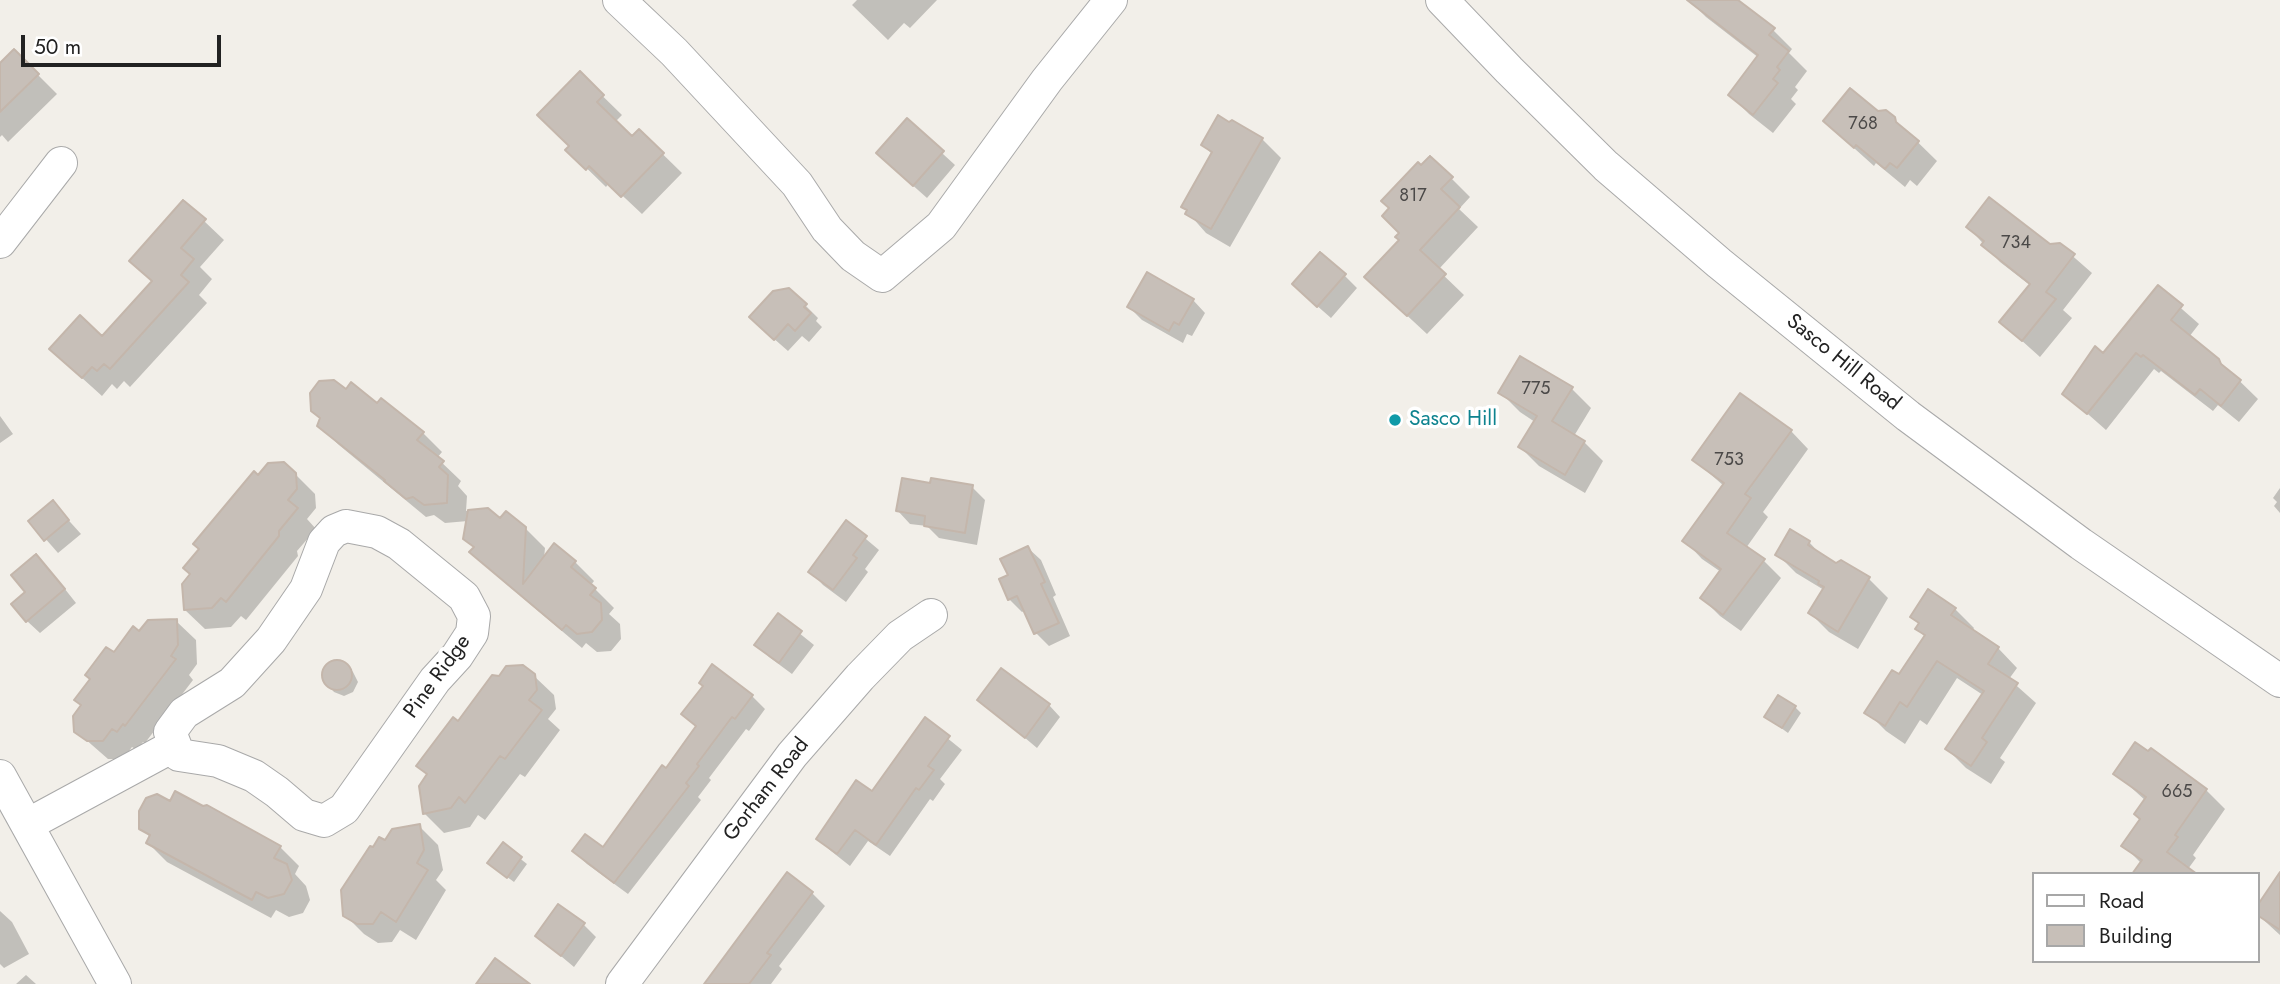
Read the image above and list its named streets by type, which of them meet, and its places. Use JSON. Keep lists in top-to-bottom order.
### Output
{
  "streets": {
    "street": ["Sasco Hill Road", "Pine Ridge", "Gorham Road"]
  },
  "places": ["Sasco Hill"],
  "house_numbers": [
    "768",
    "817",
    "734",
    "775",
    "753",
    "665"
  ],
  "legend": ["Road", "Building"],
  "scale_bar": "50 m"
}
